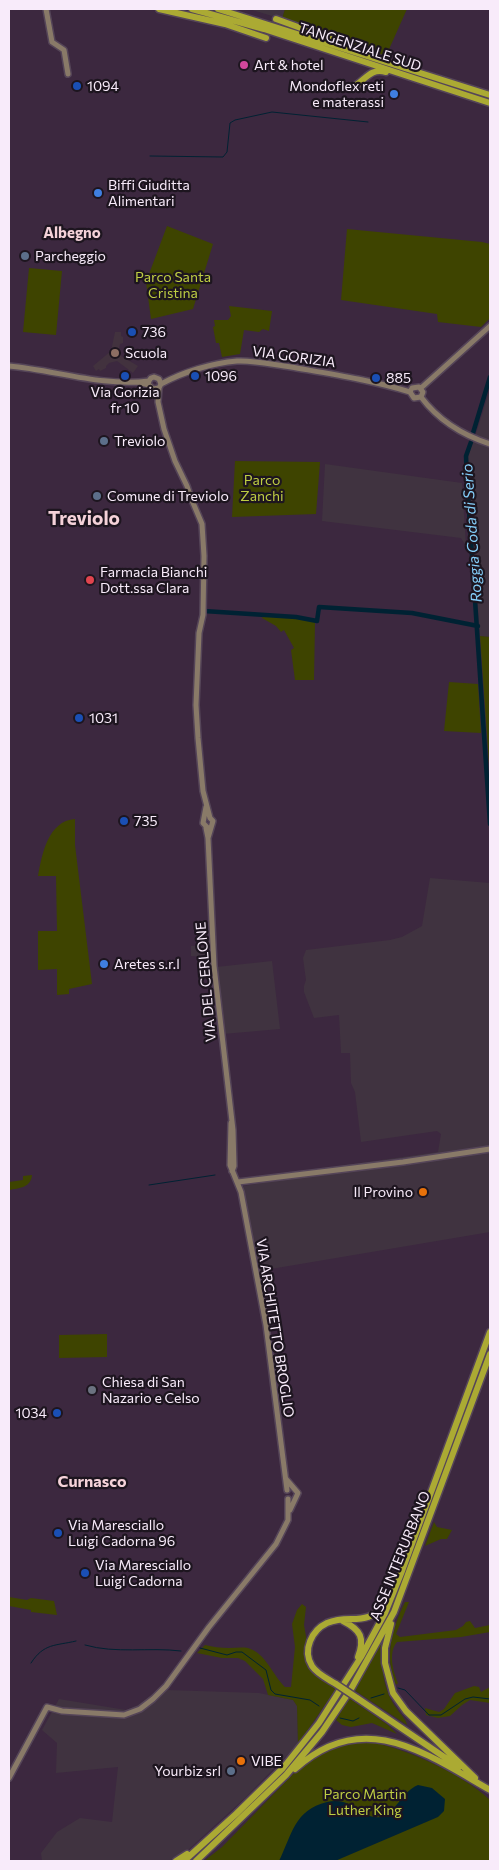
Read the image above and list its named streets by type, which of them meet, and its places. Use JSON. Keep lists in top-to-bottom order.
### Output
{
  "streets": {
    "highway": ["TANGENZIALE SUD", "ASSE INTERURBANO"],
    "street": ["VIA GORIZIA", "VIA DEL CERLONE", "VIA ARCHITETTO BROGLIO"]
  },
  "crossings": [
    ["VIA DEL CERLONE", "VIA ARCHITETTO BROGLIO"]
  ],
  "districts": ["Albegno", "Treviolo", "Curnasco"],
  "water": ["Roggia Coda di Serio"],
  "parks": ["Parco Santa Cristina", "Parco Zanchi", "Parco Martin Luther King"],
  "places": [
    "Art & hotel",
    "1094",
    "Mondoflex reti e materassi",
    "Biffi Giuditta Alimentari",
    "Parcheggio",
    "736",
    "Scuola",
    "Via Gorizia fr 10",
    "1096",
    "885",
    "Treviolo",
    "Comune di Treviolo",
    "Farmacia Bianchi Dott.ssa Clara",
    "1031",
    "735",
    "Aretes s.r.l",
    "Il Provino",
    "Chiesa di San Nazario e Celso",
    "1034",
    "Via Maresciallo Luigi Cadorna 96",
    "Via Maresciallo Luigi Cadorna",
    "VIBE",
    "Yourbiz srl"
  ]
}
